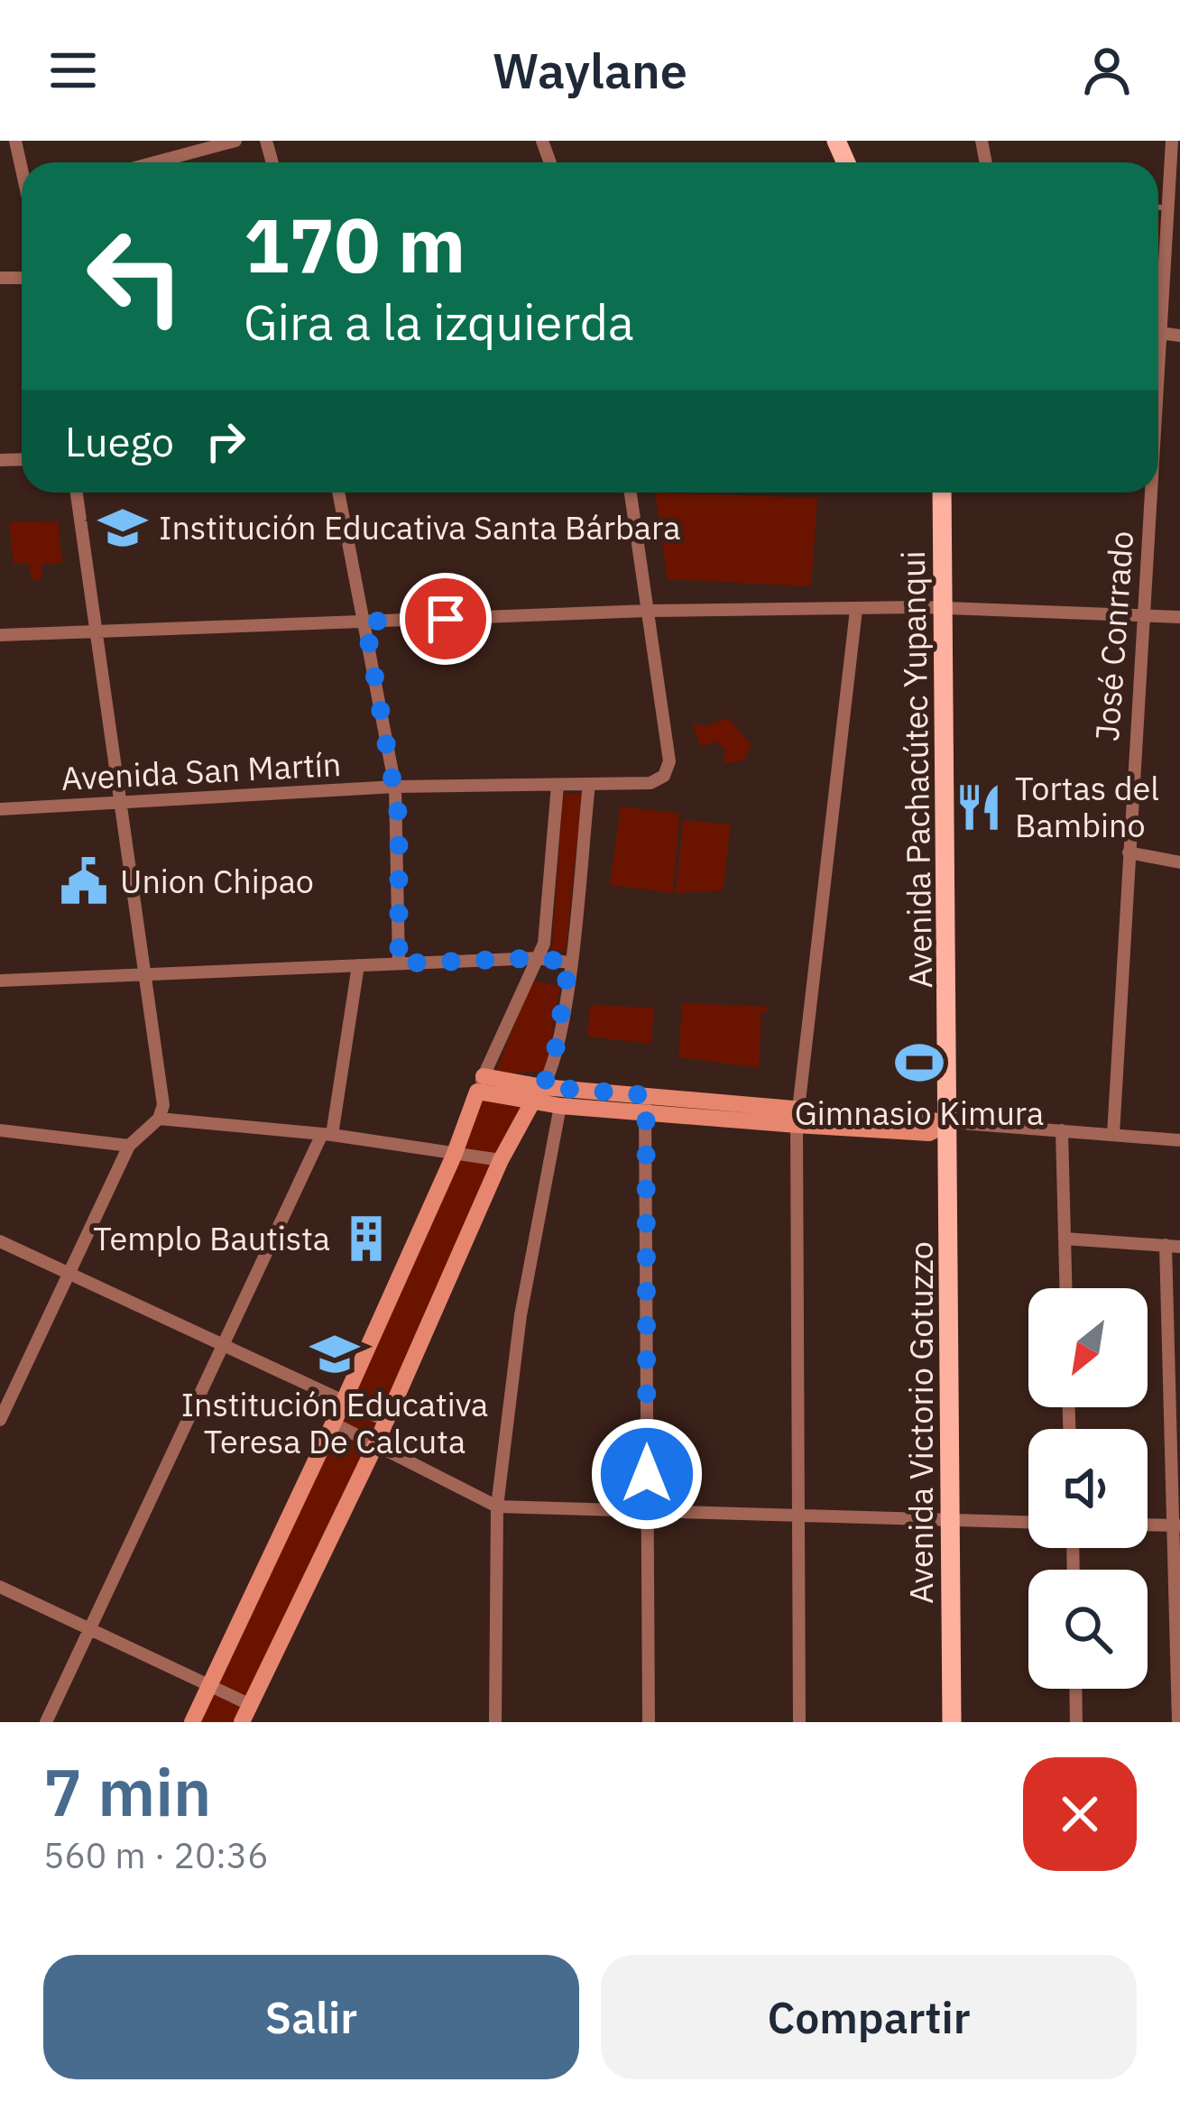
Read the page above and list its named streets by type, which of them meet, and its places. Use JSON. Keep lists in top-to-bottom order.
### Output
{
  "streets": {
    "main road": ["Avenida Pachacútec Yupanqui", "Avenida Victorio Gotuzzo"],
    "street": ["José Conrrado", "Avenida San Martín"]
  },
  "crossings": [
    ["Avenida Pachacútec Yupanqui", "Avenida Victorio Gotuzzo"]
  ],
  "places": {
    "school or university": ["Institución Educativa Santa Bárbara", "Institución Educativa Teresa De Calcuta"],
    "restaurant": ["Tortas del Bambino"],
    "public building": ["Union Chipao"],
    "sports": ["Gimnasio Kimura"],
    "building": ["Templo Bautista"]
  },
  "north": "bottom left",
  "page": {
    "header": "Waylane",
    "turn": ["170 m", "Gira a la izquierda"],
    "then": "Luego",
    "heading": ["7 min", "560 m · 20:36"],
    "buttons": ["Salir", "Compartir"]
  }
}
